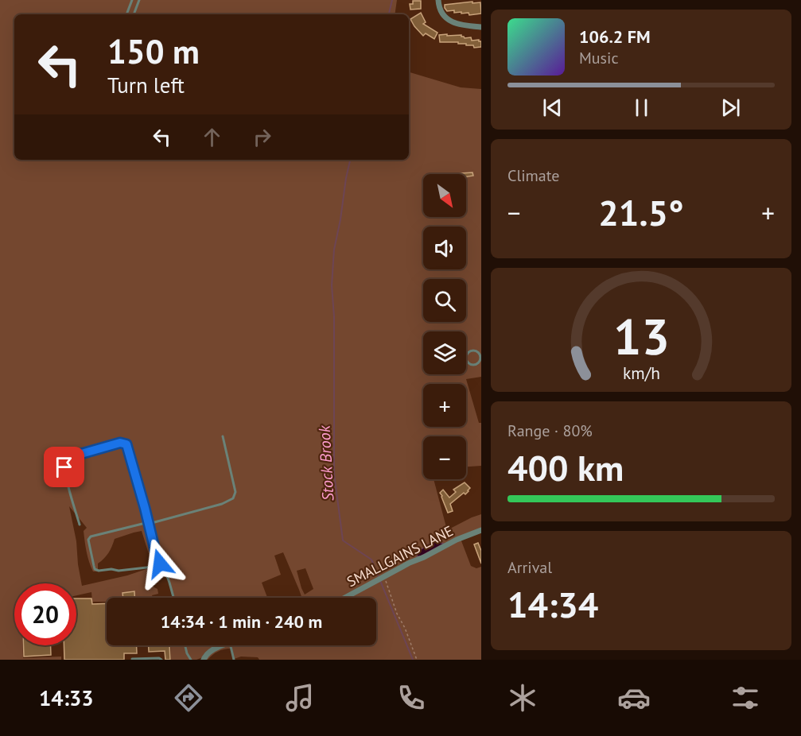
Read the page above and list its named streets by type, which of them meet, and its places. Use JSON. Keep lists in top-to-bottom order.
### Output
{
  "streets": {
    "street": ["SMALLGAINS LANE"]
  },
  "water": ["Stock Brook"],
  "north": "bottom right",
  "page": {
    "turn": ["150 m", "Turn left"],
    "song": ["106.2 FM", "Music"],
    "tile": [
      "Climate",
      ["Range · 80%", "400 km"],
      ["Arrival", "14:34"]
    ],
    "map_buttons": ["+", "−"],
    "heat": ["−", "21.5°", "+"],
    "limit": "20",
    "trip": "14:34 · 1 min · 240 m",
    "tabs": "14:33",
    "gauge": ["13", "km/h"]
  }
}
